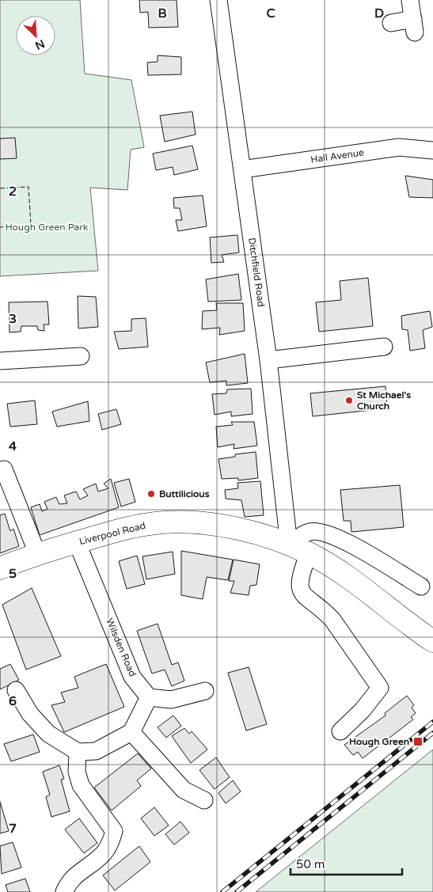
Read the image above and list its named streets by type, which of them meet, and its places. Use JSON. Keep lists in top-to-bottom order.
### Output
{
  "streets": {
    "main road": ["Liverpool Road"],
    "street": ["Hall Avenue", "Ditchfield Road", "Wilsden Road"]
  },
  "crossings": [
    ["Hall Avenue", "Ditchfield Road"],
    ["Ditchfield Road", "Liverpool Road"],
    ["Liverpool Road", "Wilsden Road"]
  ],
  "parks": ["Hough Green Park"],
  "places": {
    "other": ["St Michael's Church", "Buttilicious"],
    "transit": ["Hough Green"]
  },
  "scale_bar": "50 m",
  "north": "bottom right",
  "grid": {
    "columns": ["B", "C", "D"],
    "rows": [
      "2",
      "3",
      "4",
      "5",
      "6",
      "7"
    ]
  }
}
